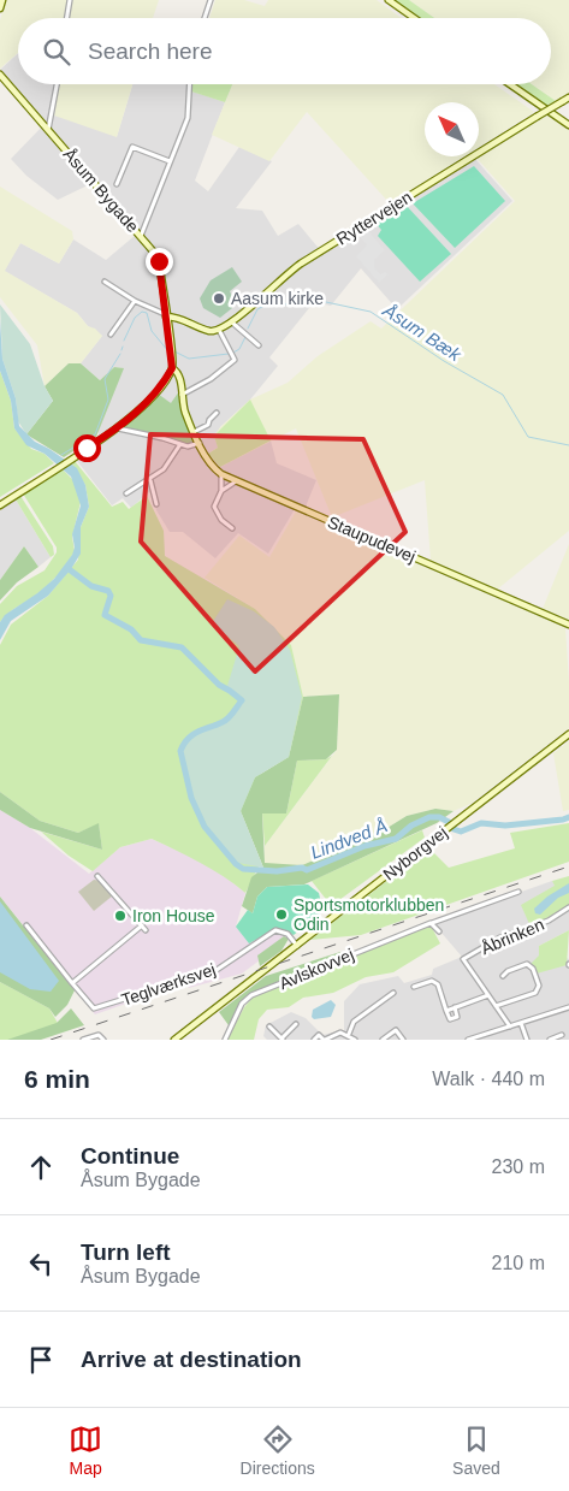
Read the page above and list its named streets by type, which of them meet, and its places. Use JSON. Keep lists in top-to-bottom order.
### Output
{
  "streets": {
    "street": [
      "Åsum Bygade",
      "Ryttervejen",
      "Staupudevej",
      "Nyborgvej",
      "Åbrinken",
      "Avlskovvej",
      "Teglværksvej"
    ]
  },
  "crossings": [
    ["Åsum Bygade", "Staupudevej"],
    ["Nyborgvej", "Teglværksvej"]
  ],
  "water": ["Åsum Bæk", "Lindved Å"],
  "places": ["Aasum kirke", "Sportsmotorklubben Odin", "Iron House"],
  "north": "top left",
  "page": {
    "search": "Search here",
    "heading": ["6 min", "Walk · 440 m"],
    "list": [
      ["Continue", "Åsum Bygade", "230 m"],
      ["Turn left", "Åsum Bygade", "210 m"],
      "Arrive at destination"
    ],
    "nav": ["Map", "Directions", "Saved"]
  }
}
